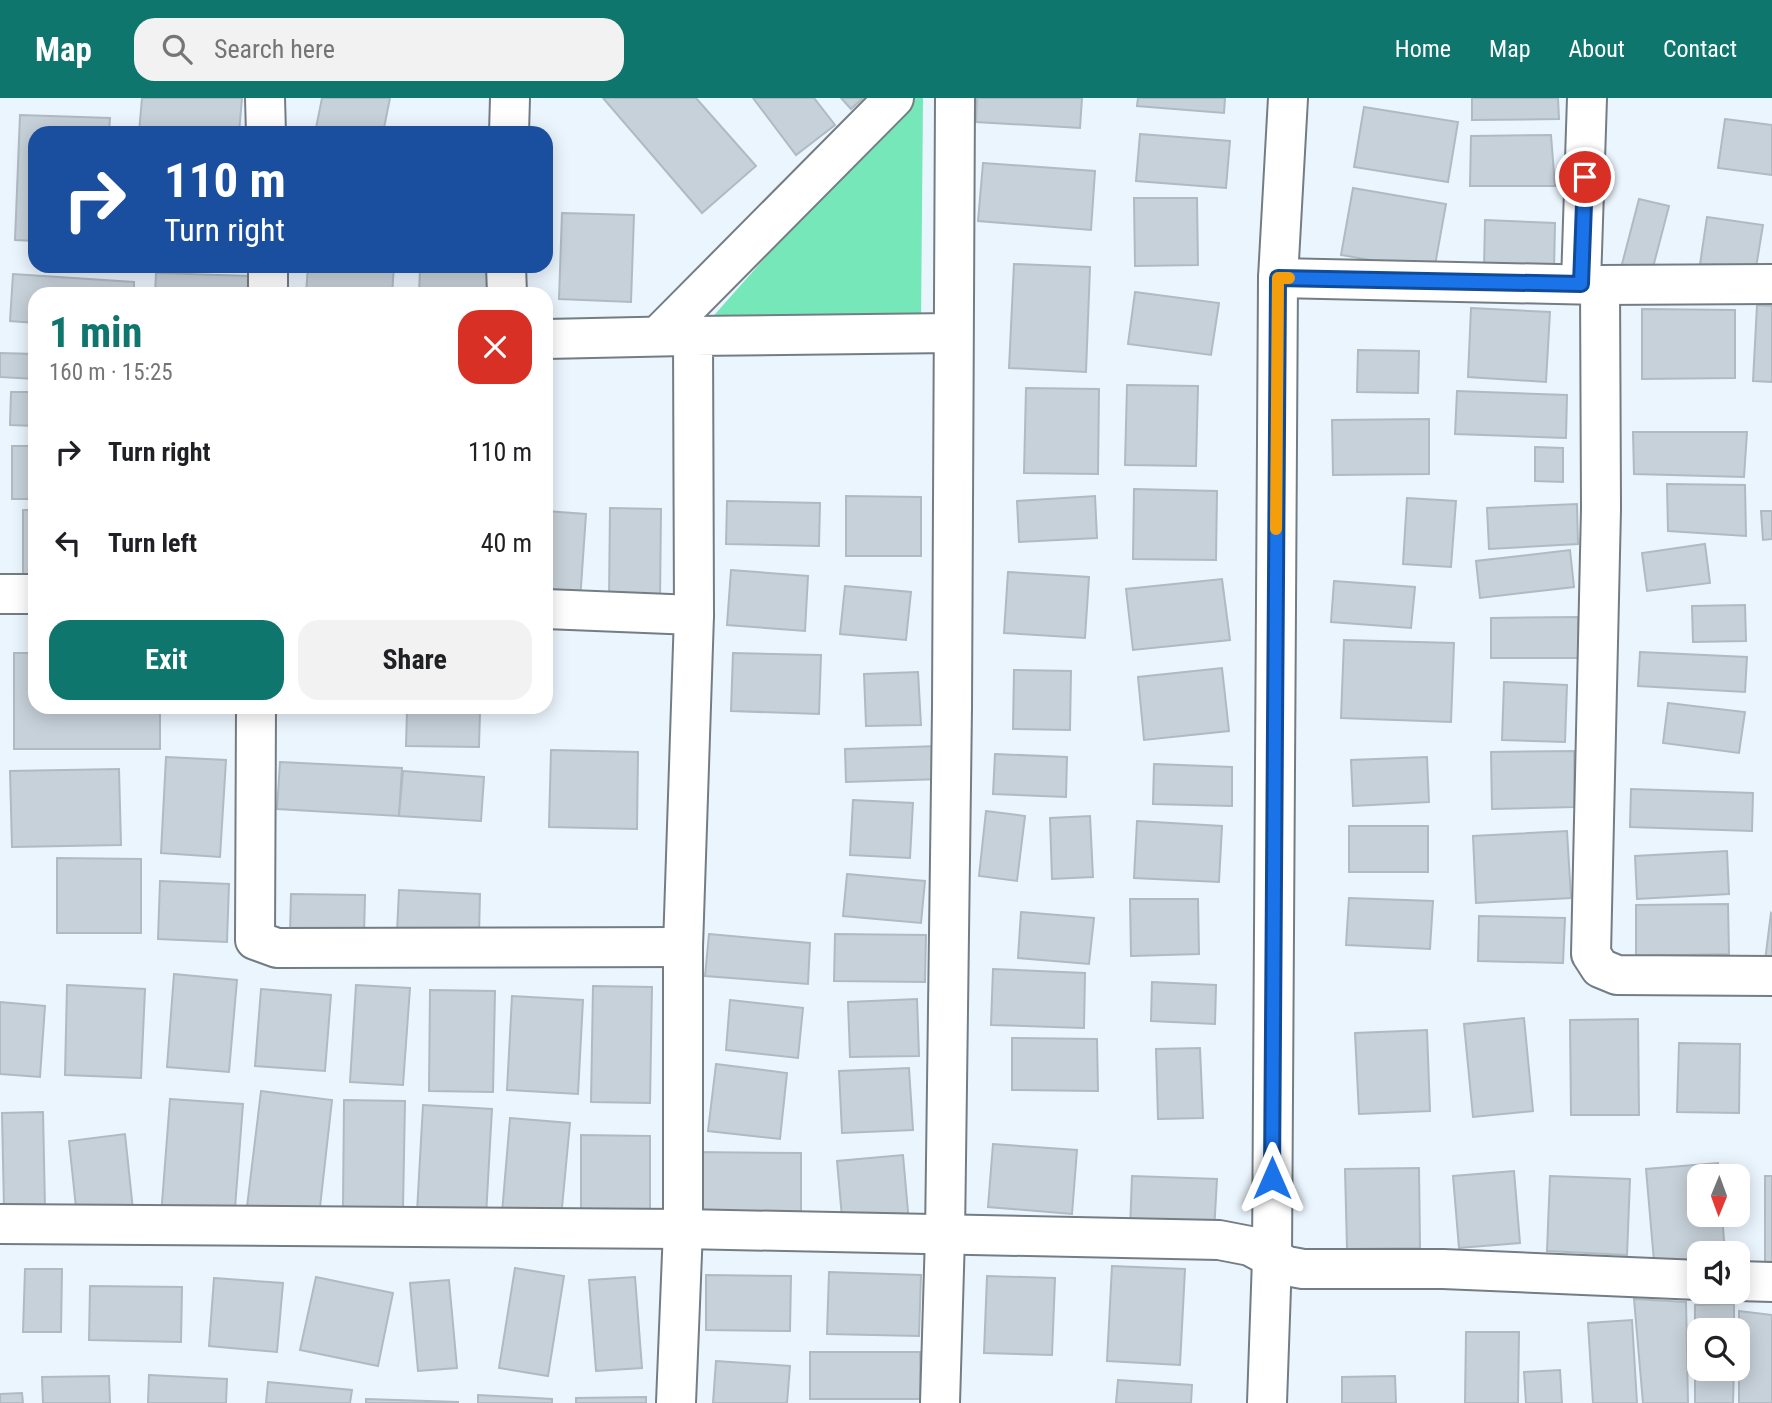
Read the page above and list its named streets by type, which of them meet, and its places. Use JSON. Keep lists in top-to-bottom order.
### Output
{
  "north": "bottom",
  "page": {
    "header": "Map",
    "search": "Search here",
    "nav": [
      "Home",
      "Map",
      "About",
      "Contact"
    ],
    "turn": ["110 m", "Turn right"],
    "heading": ["1 min", "160 m · 15:25"],
    "list": [
      {
        "name": "Turn right",
        "value": "110 m"
      },
      {
        "name": "Turn left",
        "value": "40 m"
      }
    ],
    "buttons": ["Exit", "Share"]
  }
}
